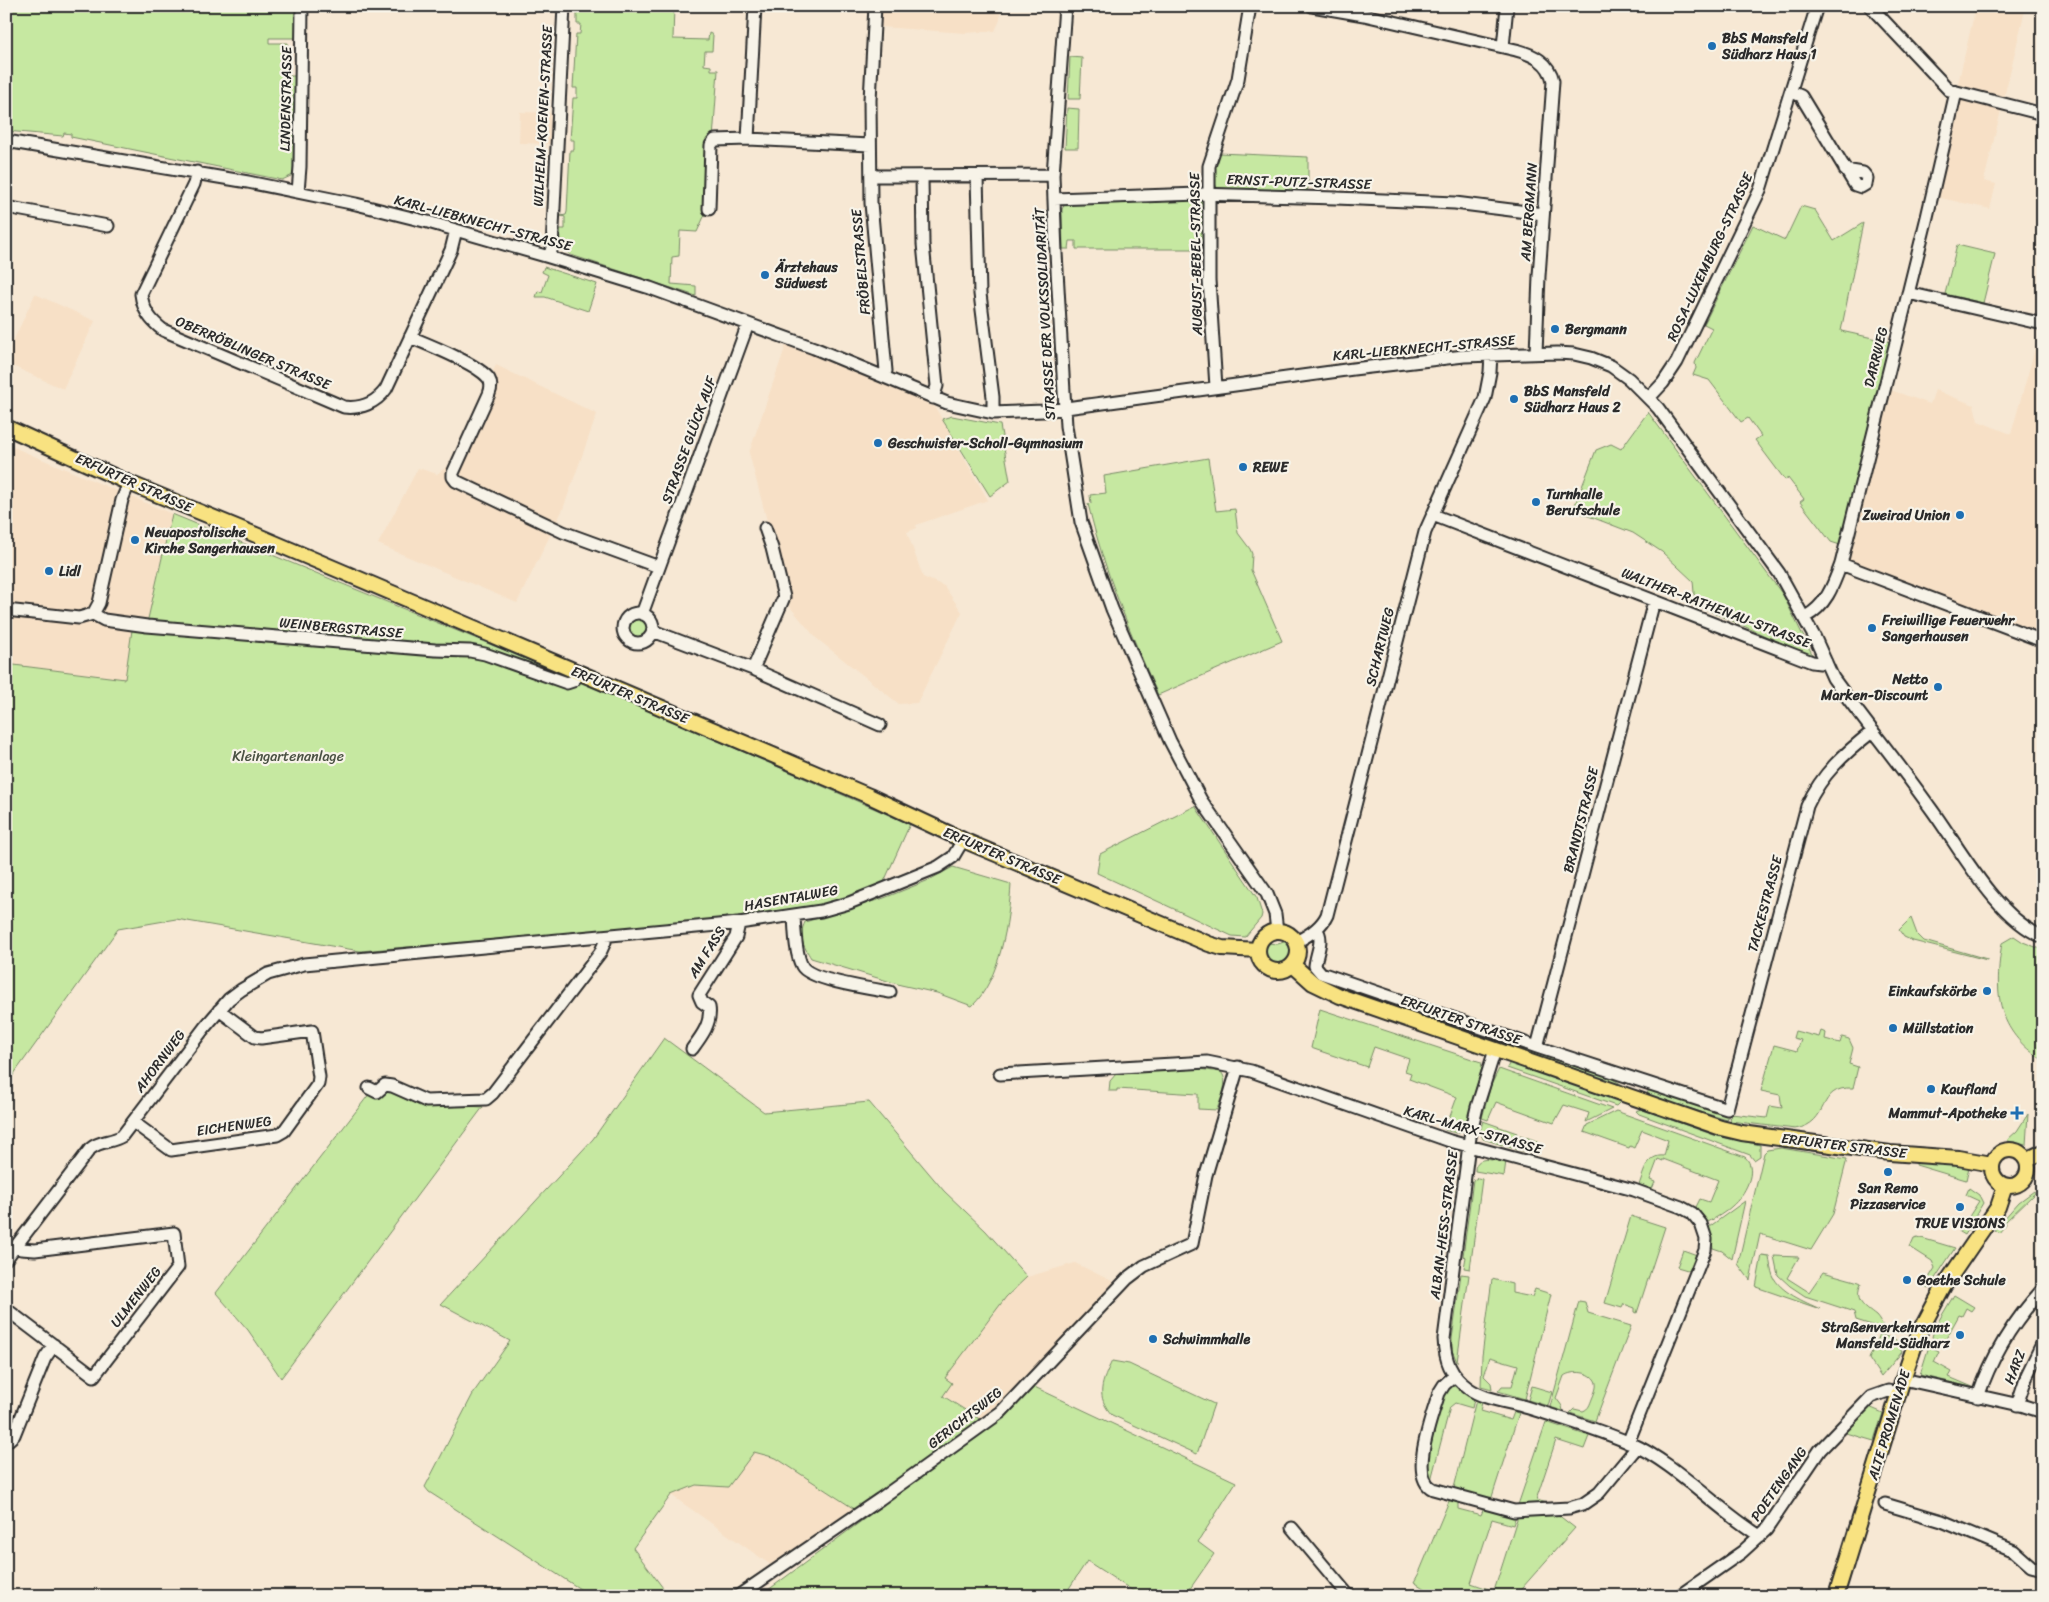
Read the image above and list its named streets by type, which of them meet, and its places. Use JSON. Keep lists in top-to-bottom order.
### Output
{
  "streets": {
    "main road": ["ERFURTER STRASSE", "ALTE PROMENADE"],
    "street": [
      "LINDENSTRASSE",
      "WILHELM-KOENEN-STRASSE",
      "ERNST-PUTZ-STRASSE",
      "AM BERGMANN",
      "KARL-LIEBKNECHT-STRASSE",
      "AUGUST-BEBEL-STRASSE",
      "ROSA-LUXEMBURG-STRASSE",
      "FRÖBELSTRASSE",
      "STRASSE DER VOLKSSOLIDARITÄT",
      "OBERRÖBLINGER STRASSE",
      "DARRWEG",
      "STRASSE GLÜCK AUF",
      "WALTHER-RATHENAU-STRASSE",
      "WEINBERGSTRASSE",
      "SCHARTWEG",
      "BRANDTSTRASSE",
      "HASENTALWEG",
      "TACKESTRASSE",
      "AM FASS",
      "AHORNWEG",
      "EICHENWEG",
      "KARL-MARX-STRASSE",
      "ALBAN-HESS-STRASSE",
      "ULMENWEG",
      "HARZ",
      "GERICHTSWEG",
      "POETENGANG"
    ]
  },
  "crossings": [
    ["LINDENSTRASSE", "KARL-LIEBKNECHT-STRASSE"],
    ["WILHELM-KOENEN-STRASSE", "KARL-LIEBKNECHT-STRASSE"],
    ["ERNST-PUTZ-STRASSE", "AM BERGMANN"],
    ["ERNST-PUTZ-STRASSE", "AUGUST-BEBEL-STRASSE"],
    ["ERNST-PUTZ-STRASSE", "STRASSE DER VOLKSSOLIDARITÄT"],
    ["AM BERGMANN", "KARL-LIEBKNECHT-STRASSE"],
    ["KARL-LIEBKNECHT-STRASSE", "AUGUST-BEBEL-STRASSE"],
    ["KARL-LIEBKNECHT-STRASSE", "ROSA-LUXEMBURG-STRASSE"],
    ["KARL-LIEBKNECHT-STRASSE", "FRÖBELSTRASSE"],
    ["KARL-LIEBKNECHT-STRASSE", "STRASSE DER VOLKSSOLIDARITÄT"],
    ["KARL-LIEBKNECHT-STRASSE", "OBERRÖBLINGER STRASSE"],
    ["KARL-LIEBKNECHT-STRASSE", "DARRWEG"],
    ["KARL-LIEBKNECHT-STRASSE", "STRASSE GLÜCK AUF"],
    ["KARL-LIEBKNECHT-STRASSE", "WALTHER-RATHENAU-STRASSE"],
    ["KARL-LIEBKNECHT-STRASSE", "SCHARTWEG"],
    ["STRASSE DER VOLKSSOLIDARITÄT", "ERFURTER STRASSE"],
    ["STRASSE DER VOLKSSOLIDARITÄT", "SCHARTWEG"],
    ["ERFURTER STRASSE", "WEINBERGSTRASSE"],
    ["ERFURTER STRASSE", "SCHARTWEG"],
    ["ERFURTER STRASSE", "BRANDTSTRASSE"],
    ["ERFURTER STRASSE", "HASENTALWEG"],
    ["ERFURTER STRASSE", "TACKESTRASSE"],
    ["ERFURTER STRASSE", "ALBAN-HESS-STRASSE"],
    ["ERFURTER STRASSE", "ALTE PROMENADE"],
    ["WALTHER-RATHENAU-STRASSE", "SCHARTWEG"],
    ["WALTHER-RATHENAU-STRASSE", "BRANDTSTRASSE"],
    ["HASENTALWEG", "AM FASS"],
    ["HASENTALWEG", "AHORNWEG"],
    ["AHORNWEG", "EICHENWEG"],
    ["AHORNWEG", "ULMENWEG"],
    ["KARL-MARX-STRASSE", "ALBAN-HESS-STRASSE"],
    ["KARL-MARX-STRASSE", "GERICHTSWEG"],
    ["HARZ", "POETENGANG"],
    ["ALTE PROMENADE", "POETENGANG"]
  ],
  "parks": ["Kleingartenanlage"],
  "places": {
    "other": [
      "BbS Mansfeld Südharz Haus 1",
      "Ärztehaus Südwest",
      "Bergmann",
      "BbS Mansfeld Südharz Haus 2",
      "Geschwister-Scholl-Gymnasium",
      "REWE",
      "Turnhalle Berufschule",
      "Zweirad Union",
      "Neuapostolische Kirche Sangerhausen",
      "Lidl",
      "Freiwillige Feuerwehr Sangerhausen",
      "Netto Marken-Discount",
      "Einkaufskörbe",
      "Müllstation",
      "Kaufland",
      "San Remo Pizzaservice",
      "TRUE VISIONS",
      "Goethe Schule",
      "Straßenverkehrsamt Mansfeld-Südharz",
      "Schwimmhalle"
    ],
    "health": ["Mammut-Apotheke"]
  }
}
